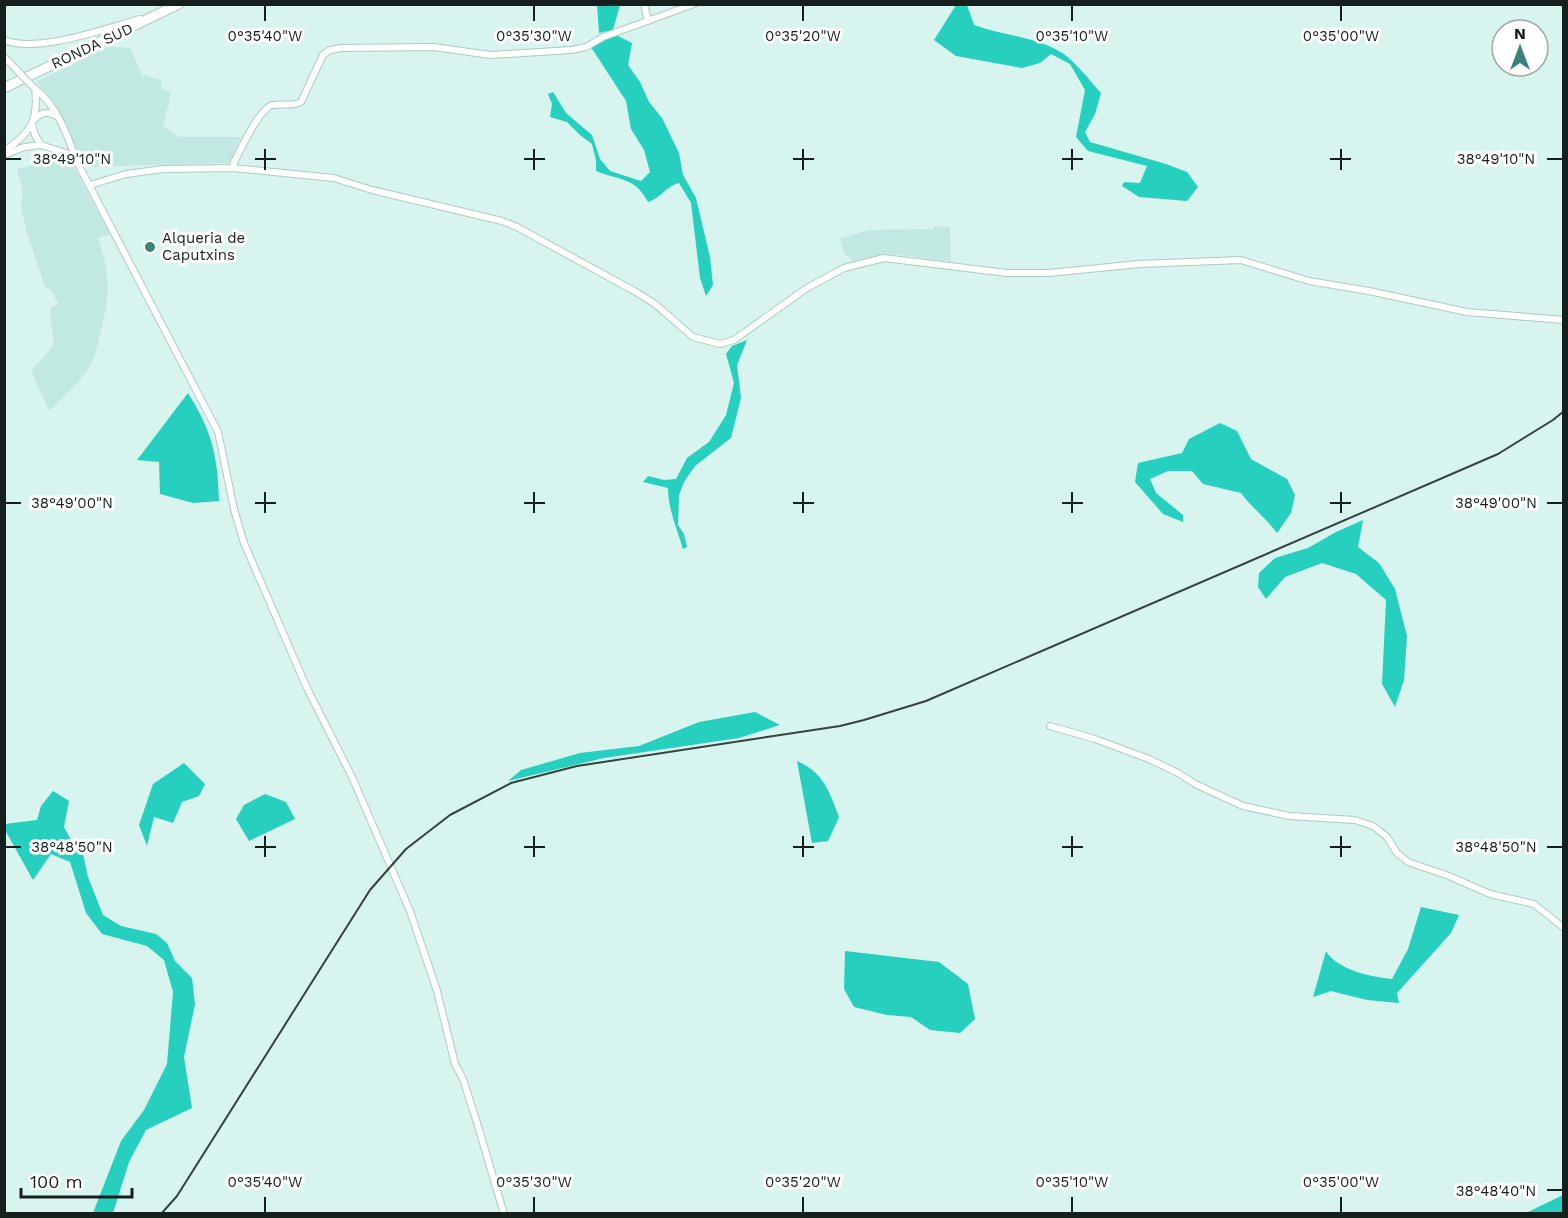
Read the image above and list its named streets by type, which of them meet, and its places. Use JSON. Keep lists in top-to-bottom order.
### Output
{
  "streets": {
    "main road": ["RONDA SUD"]
  },
  "places": ["Alqueria de Caputxins"],
  "scale_bar": "100 m",
  "north": "top",
  "coordinates": [
    "0°35'40\"W",
    "0°35'30\"W",
    "0°35'20\"W",
    "0°35'10\"W",
    "0°35'00\"W",
    "38°49'10\"N",
    "38°49'00\"N",
    "38°48'50\"N",
    "38°48'40\"N"
  ]
}
